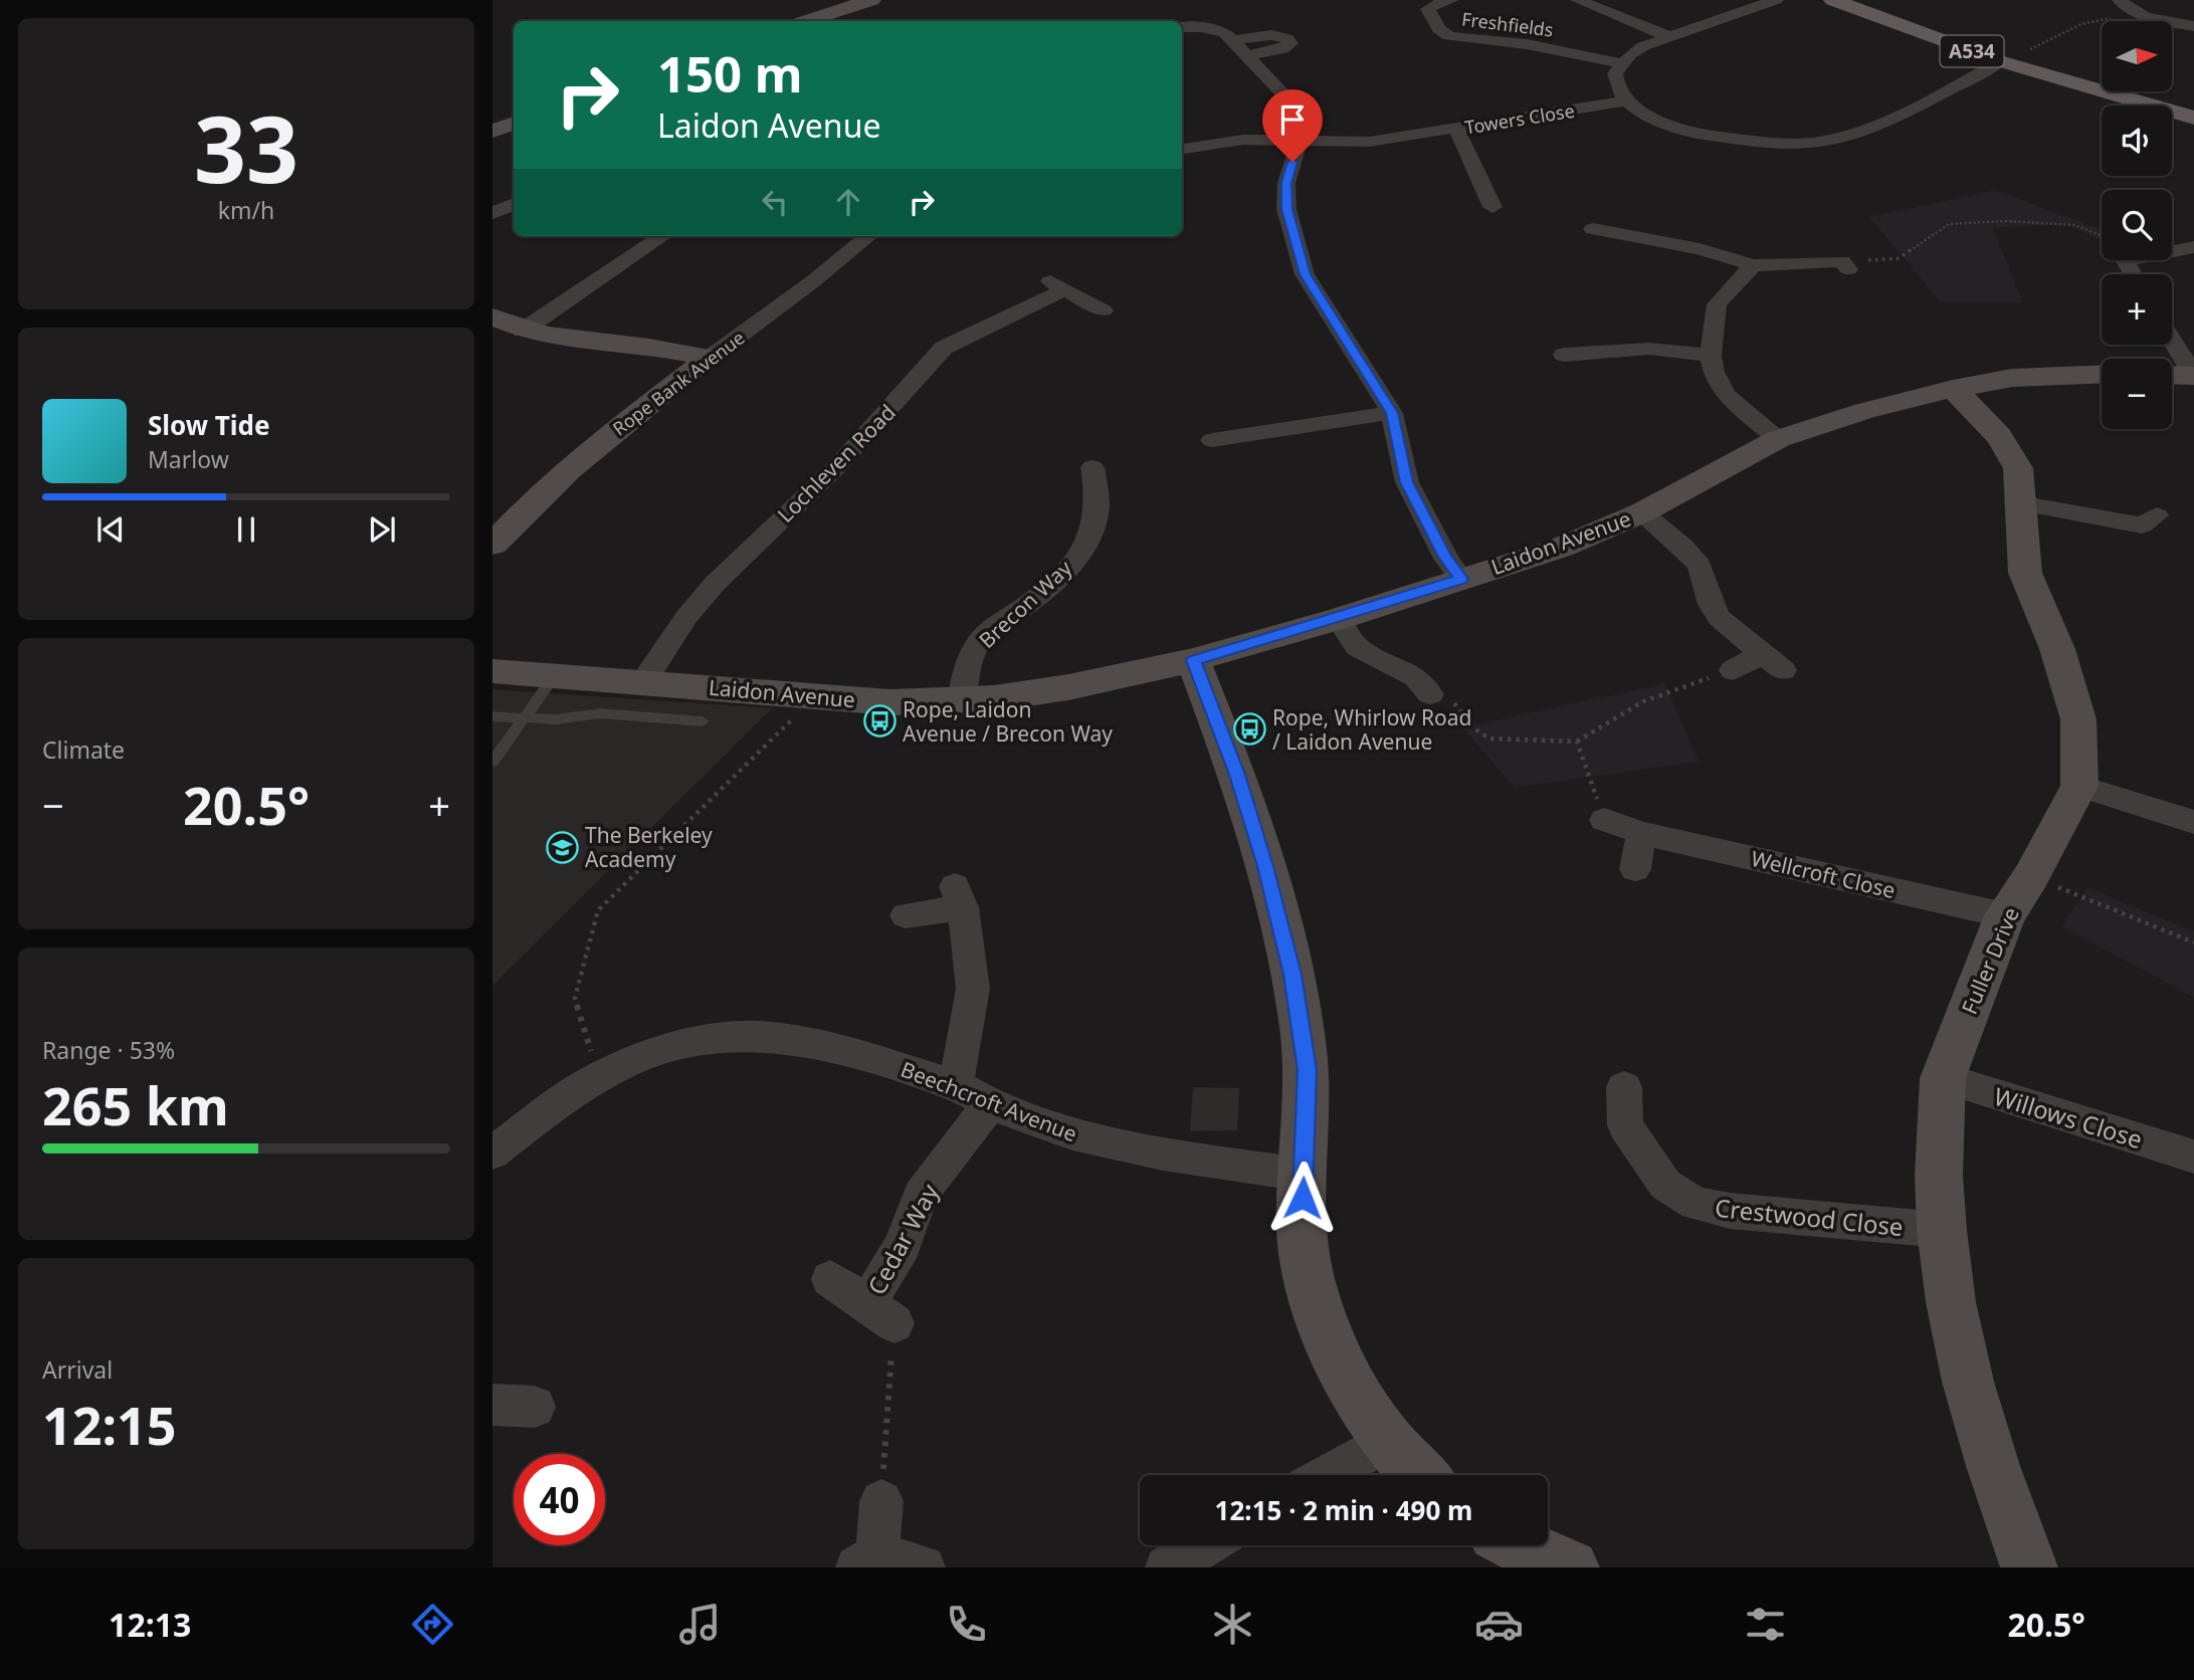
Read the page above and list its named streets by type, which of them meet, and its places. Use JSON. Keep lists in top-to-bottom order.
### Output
{
  "streets": {
    "main road": ["A534"],
    "street": [
      "Freshfields",
      "Towers Close",
      "Rope Bank Avenue",
      "Lochleven Road",
      "Laidon Avenue",
      "Brecon Way",
      "Wellcroft Close",
      "Fuller Drive",
      "Beechcroft Avenue",
      "Willows Close",
      "Crestwood Close",
      "Cedar Way"
    ]
  },
  "crossings": [
    ["Lochleven Road", "Laidon Avenue"],
    ["Laidon Avenue", "Brecon Way"],
    ["Laidon Avenue", "Fuller Drive"],
    ["Wellcroft Close", "Fuller Drive"],
    ["Fuller Drive", "Willows Close"],
    ["Fuller Drive", "Crestwood Close"],
    ["Beechcroft Avenue", "Cedar Way"]
  ],
  "places": {
    "bus stop": ["Rope, Laidon Avenue / Brecon Way", "Rope, Whirlow Road / Laidon Avenue"],
    "school or university": ["The Berkeley Academy"]
  },
  "north": "right",
  "page": {
    "tile": [
      ["33", "km/h"],
      "Climate",
      ["Range · 53%", "265 km"],
      ["Arrival", "12:15"]
    ],
    "map_buttons": ["+", "−"],
    "turn": ["150 m", "Laidon Avenue"],
    "song": ["Slow Tide", "Marlow"],
    "heat": ["−", "20.5°", "+"],
    "limit": "40",
    "trip": "12:15 · 2 min · 490 m",
    "tabs": ["12:13", "20.5°"]
  }
}
